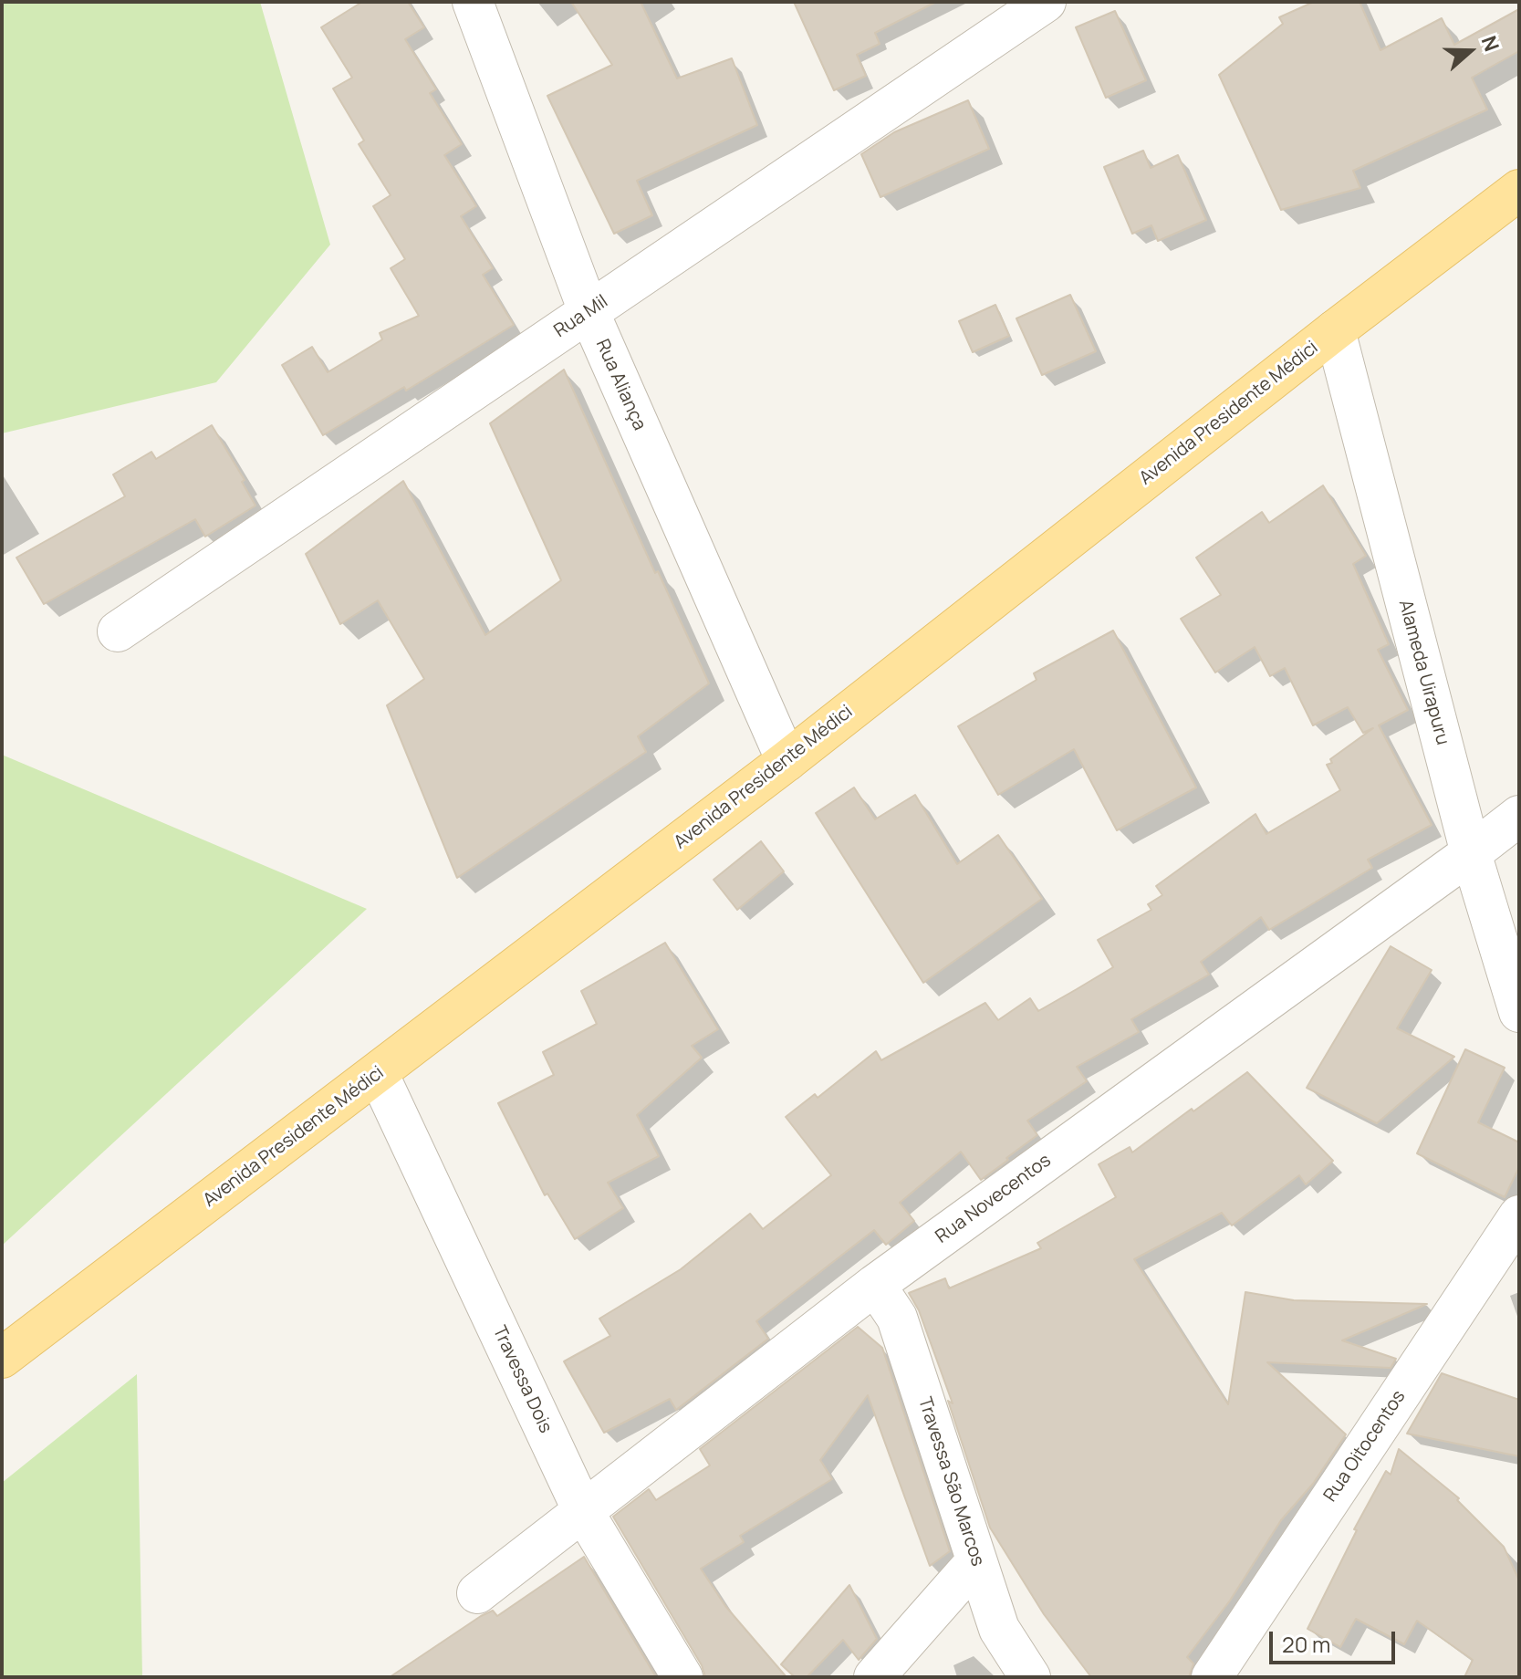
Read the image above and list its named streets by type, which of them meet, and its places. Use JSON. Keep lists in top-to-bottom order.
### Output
{
  "streets": {
    "main road": ["Avenida Presidente Médici"],
    "street": [
      "Rua Mil",
      "Rua Aliança",
      "Alameda Uirapuru",
      "Rua Novecentos",
      "Travessa Dois",
      "Rua Oitocentos",
      "Travessa São Marcos"
    ]
  },
  "crossings": [
    ["Rua Mil", "Rua Aliança"],
    ["Rua Aliança", "Avenida Presidente Médici"],
    ["Avenida Presidente Médici", "Alameda Uirapuru"],
    ["Avenida Presidente Médici", "Travessa Dois"],
    ["Alameda Uirapuru", "Rua Novecentos"],
    ["Rua Novecentos", "Travessa Dois"],
    ["Rua Novecentos", "Travessa São Marcos"]
  ],
  "scale_bar": "20 m",
  "north": "right"
}
